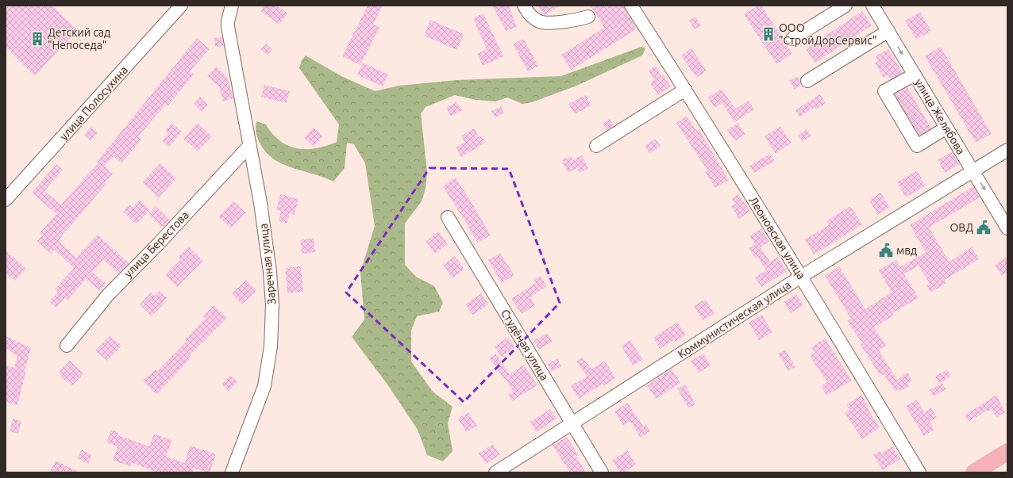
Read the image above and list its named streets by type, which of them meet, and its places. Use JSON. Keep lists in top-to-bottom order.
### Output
{
  "streets": {
    "street": [
      "улица Полосухина",
      "улица Желябова",
      "Леоновская улица",
      "улица Берестова",
      "Заречная улица",
      "Коммунистическая улица",
      "Студёная улица"
    ]
  },
  "crossings": [
    ["улица Желябова", "Коммунистическая улица"],
    ["Леоновская улица", "Коммунистическая улица"],
    ["улица Берестова", "Заречная улица"],
    ["Коммунистическая улица", "Студёная улица"]
  ],
  "one_way": ["улица Желябова"],
  "places": {
    "building": ["ООО \"СтройДорСервис\"", "Детский сад \"Непоседа\""],
    "public building": ["ОВД", "мвд"]
  }
}
